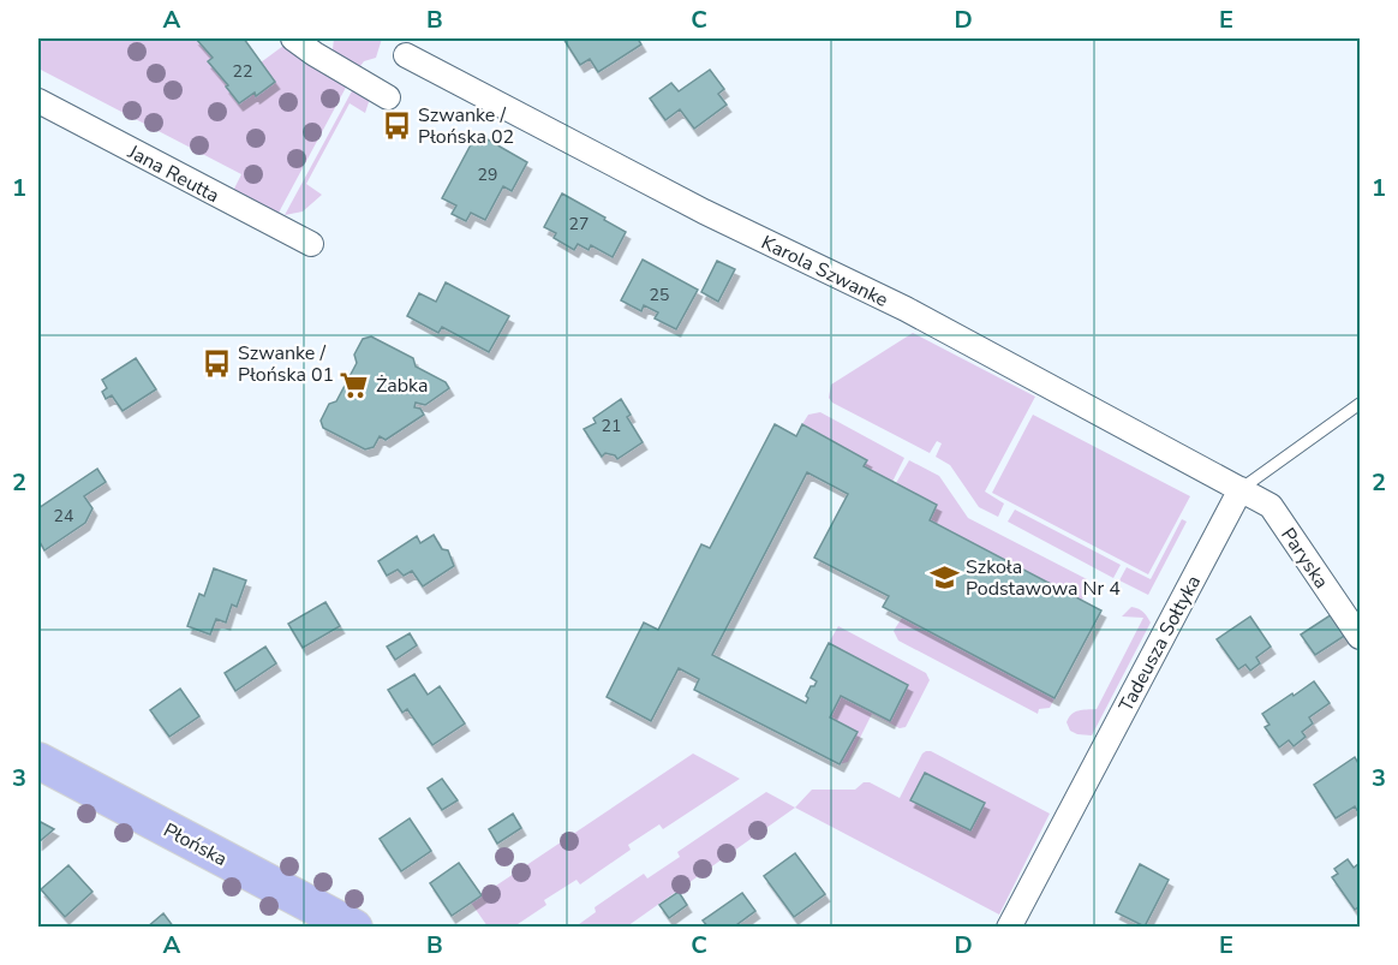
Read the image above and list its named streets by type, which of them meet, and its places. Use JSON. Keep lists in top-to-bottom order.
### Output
{
  "streets": {
    "main road": ["Płońska"],
    "street": [
      "Jana Reutta",
      "Karola Szwanke",
      "Paryska",
      "Tadeusza Sołtyka"
    ]
  },
  "crossings": [
    ["Karola Szwanke", "Paryska"],
    ["Karola Szwanke", "Tadeusza Sołtyka"],
    ["Paryska", "Tadeusza Sołtyka"]
  ],
  "places": {
    "bus stop": ["Szwanke / Płońska 02", "Szwanke / Płońska 01"],
    "supermarket": ["Żabka"],
    "school or university": ["Szkoła Podstawowa Nr 4"]
  },
  "house_numbers": [
    "22",
    "29",
    "27",
    "25",
    "21",
    "24"
  ],
  "grid": {
    "columns": [
      "A",
      "B",
      "C",
      "D",
      "E"
    ],
    "rows": ["1", "2", "3"]
  }
}
